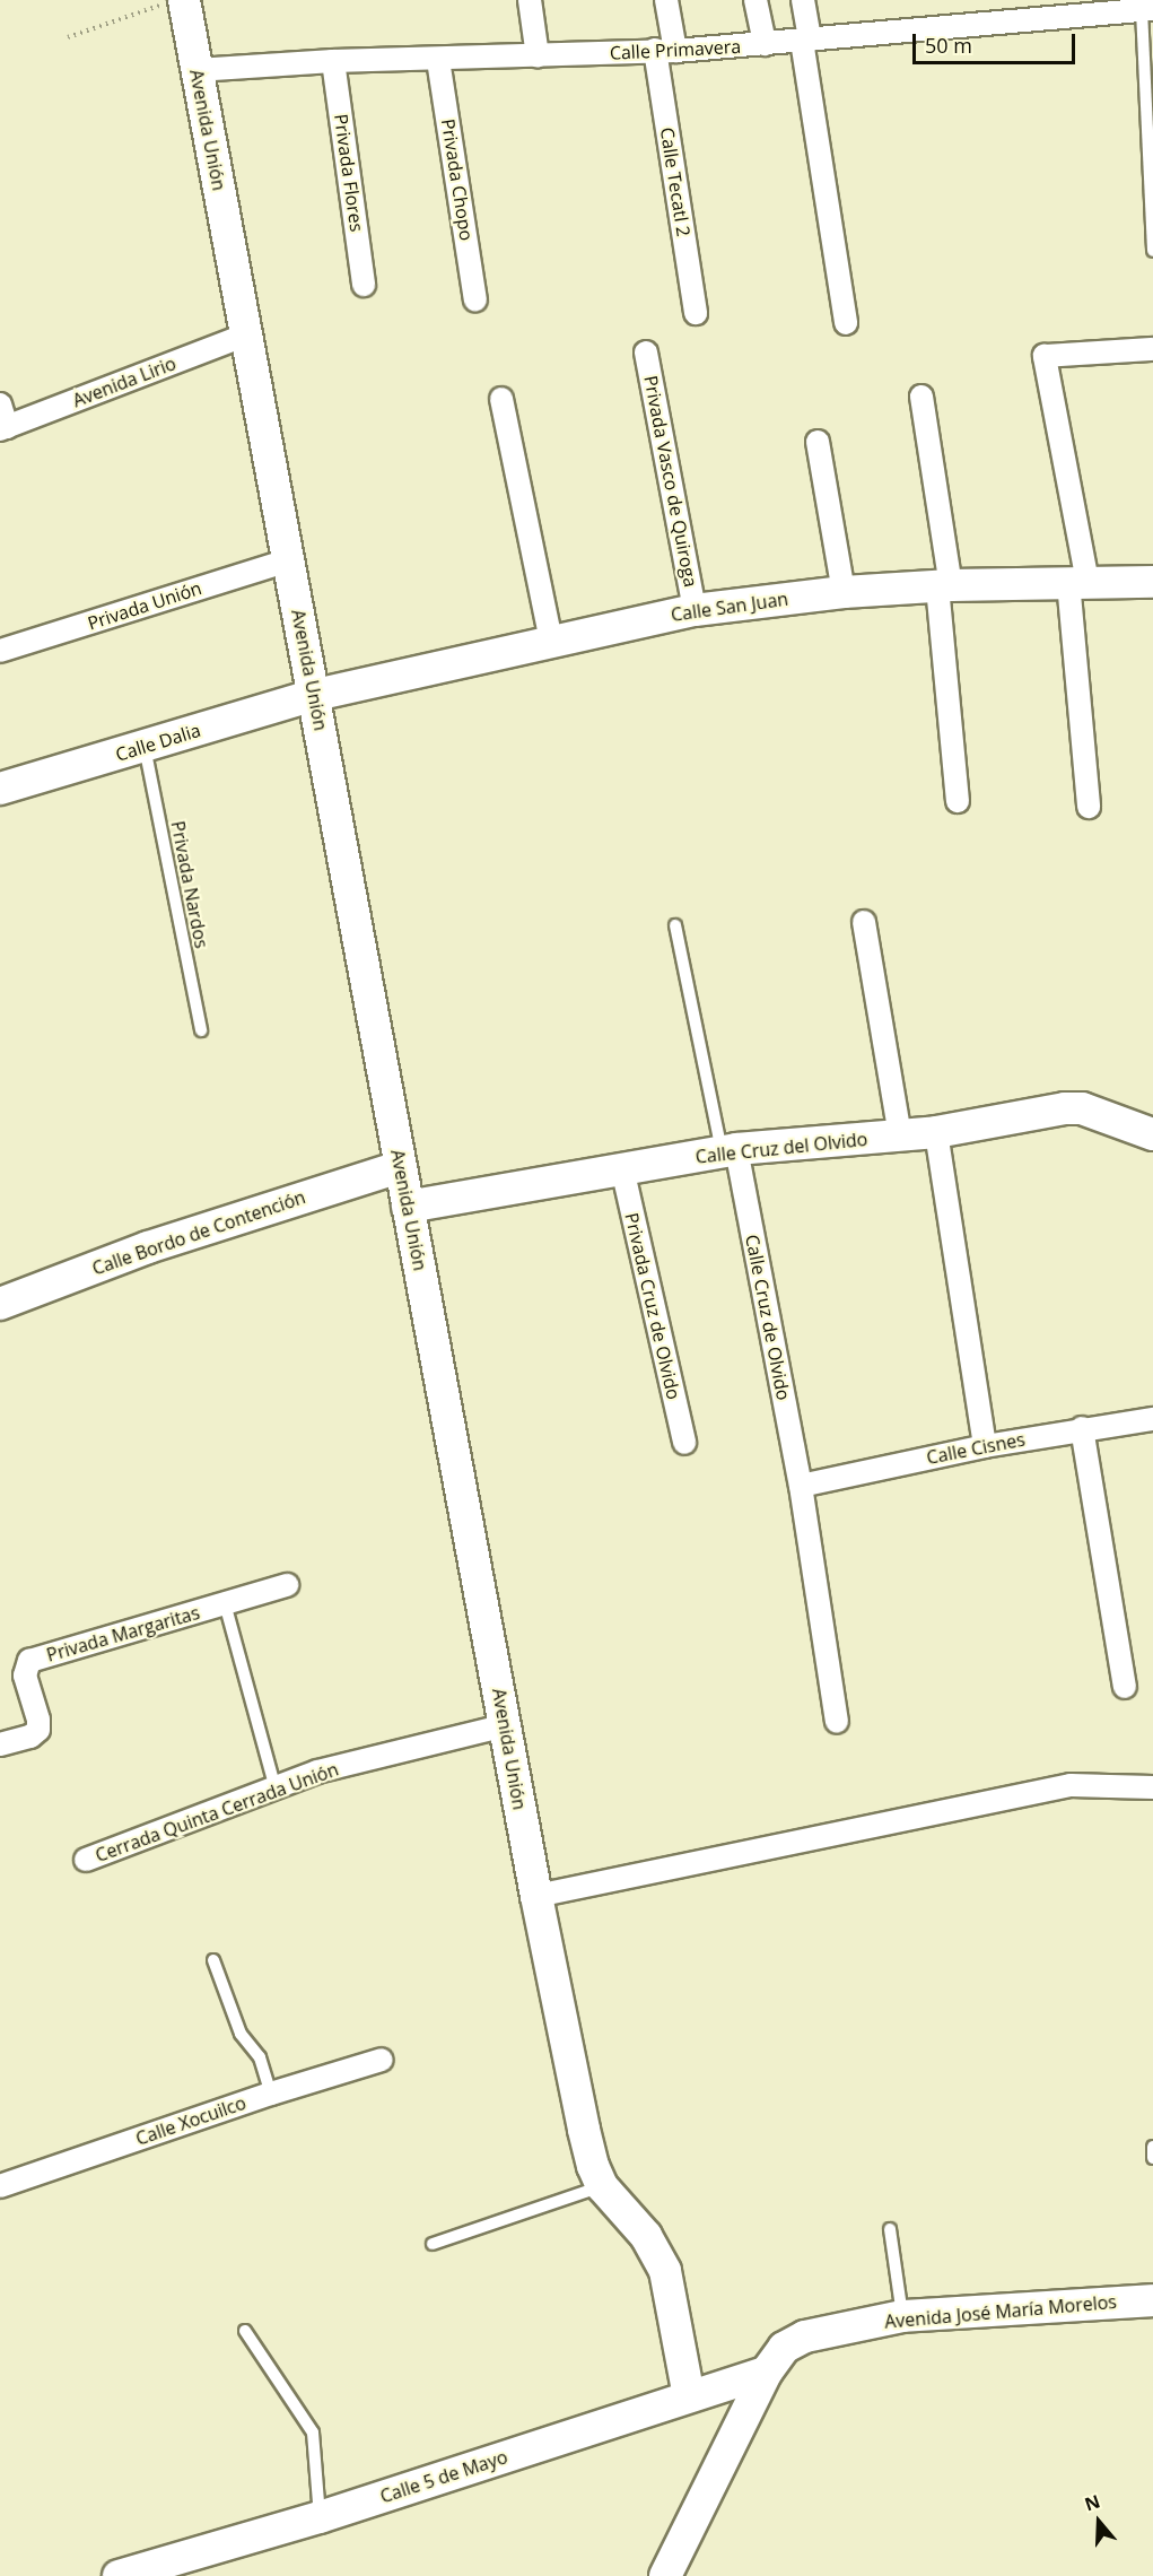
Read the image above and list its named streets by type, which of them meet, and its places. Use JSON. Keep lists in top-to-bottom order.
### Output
{
  "streets": {
    "street": [
      "Calle Primavera",
      "Avenida Unión",
      "Privada Flores",
      "Privada Chopo",
      "Calle Tecatl 2",
      "Avenida Lirio",
      "Privada Vasco de Quiroga",
      "Privada Unión",
      "Calle San Juan",
      "Calle Dalia",
      "Calle Cruz del Olvido",
      "Calle Bordo de Contención",
      "Privada Cruz de Olvido",
      "Calle Cruz de Olvido",
      "Calle Cisnes",
      "Privada Margaritas",
      "Cerrada Quinta Cerrada Unión",
      "Calle Xocuilco",
      "Avenida José María Morelos",
      "Calle 5 de Mayo"
    ],
    "lane": ["Privada Nardos"]
  },
  "crossings": [
    ["Calle Primavera", "Avenida Unión"],
    ["Calle Primavera", "Privada Flores"],
    ["Calle Primavera", "Privada Chopo"],
    ["Calle Primavera", "Calle Tecatl 2"],
    ["Avenida Unión", "Avenida Lirio"],
    ["Avenida Unión", "Privada Unión"],
    ["Avenida Unión", "Calle San Juan"],
    ["Avenida Unión", "Calle Dalia"],
    ["Avenida Unión", "Calle Cruz del Olvido"],
    ["Avenida Unión", "Calle Bordo de Contención"],
    ["Avenida Unión", "Cerrada Quinta Cerrada Unión"],
    ["Avenida Unión", "Calle 5 de Mayo"],
    ["Privada Vasco de Quiroga", "Calle San Juan"],
    ["Calle San Juan", "Calle Dalia"],
    ["Calle Dalia", "Privada Nardos"],
    ["Calle Cruz del Olvido", "Privada Cruz de Olvido"],
    ["Calle Cruz del Olvido", "Calle Cruz de Olvido"],
    ["Calle Cruz de Olvido", "Calle Cisnes"],
    ["Avenida José María Morelos", "Calle 5 de Mayo"]
  ],
  "scale_bar": "50 m",
  "north": "top"
}
